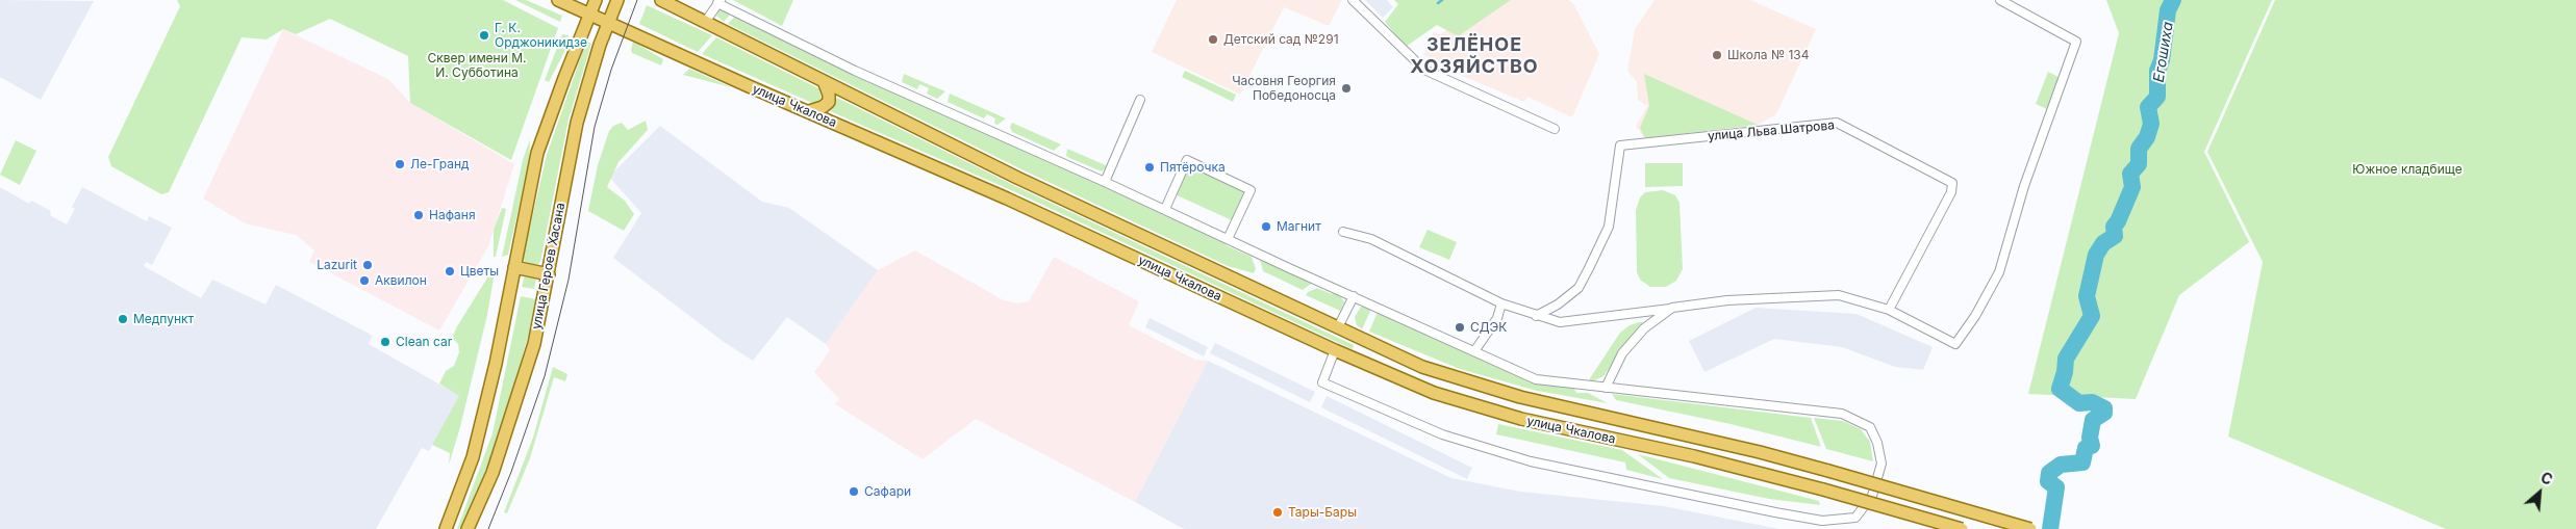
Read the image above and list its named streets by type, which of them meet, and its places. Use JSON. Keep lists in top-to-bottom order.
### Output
{
  "streets": {
    "main road": ["улица Чкалова", "улица Героев Хасана"],
    "street": ["улица Льва Шатрова"]
  },
  "crossings": [
    ["улица Чкалова", "улица Героев Хасана"]
  ],
  "districts": ["ЗЕЛЁНОЕ ХОЗЯЙСТВО"],
  "water": ["Егошиха"],
  "parks": ["Сквер имени М. И. Субботина", "Южное кладбище"],
  "places": [
    "Г. К. Орджоникидзе",
    "Детский сад №291",
    "Школа № 134",
    "Часовня Георгия Победоносца",
    "Ле-Гранд",
    "Пятёрочка",
    "Нафаня",
    "Магнит",
    "Lazurit",
    "Цветы",
    "Аквилон",
    "Медпункт",
    "СДЭК",
    "Clean car",
    "Сафари",
    "Тары-Бары"
  ],
  "north": "top right"
}
